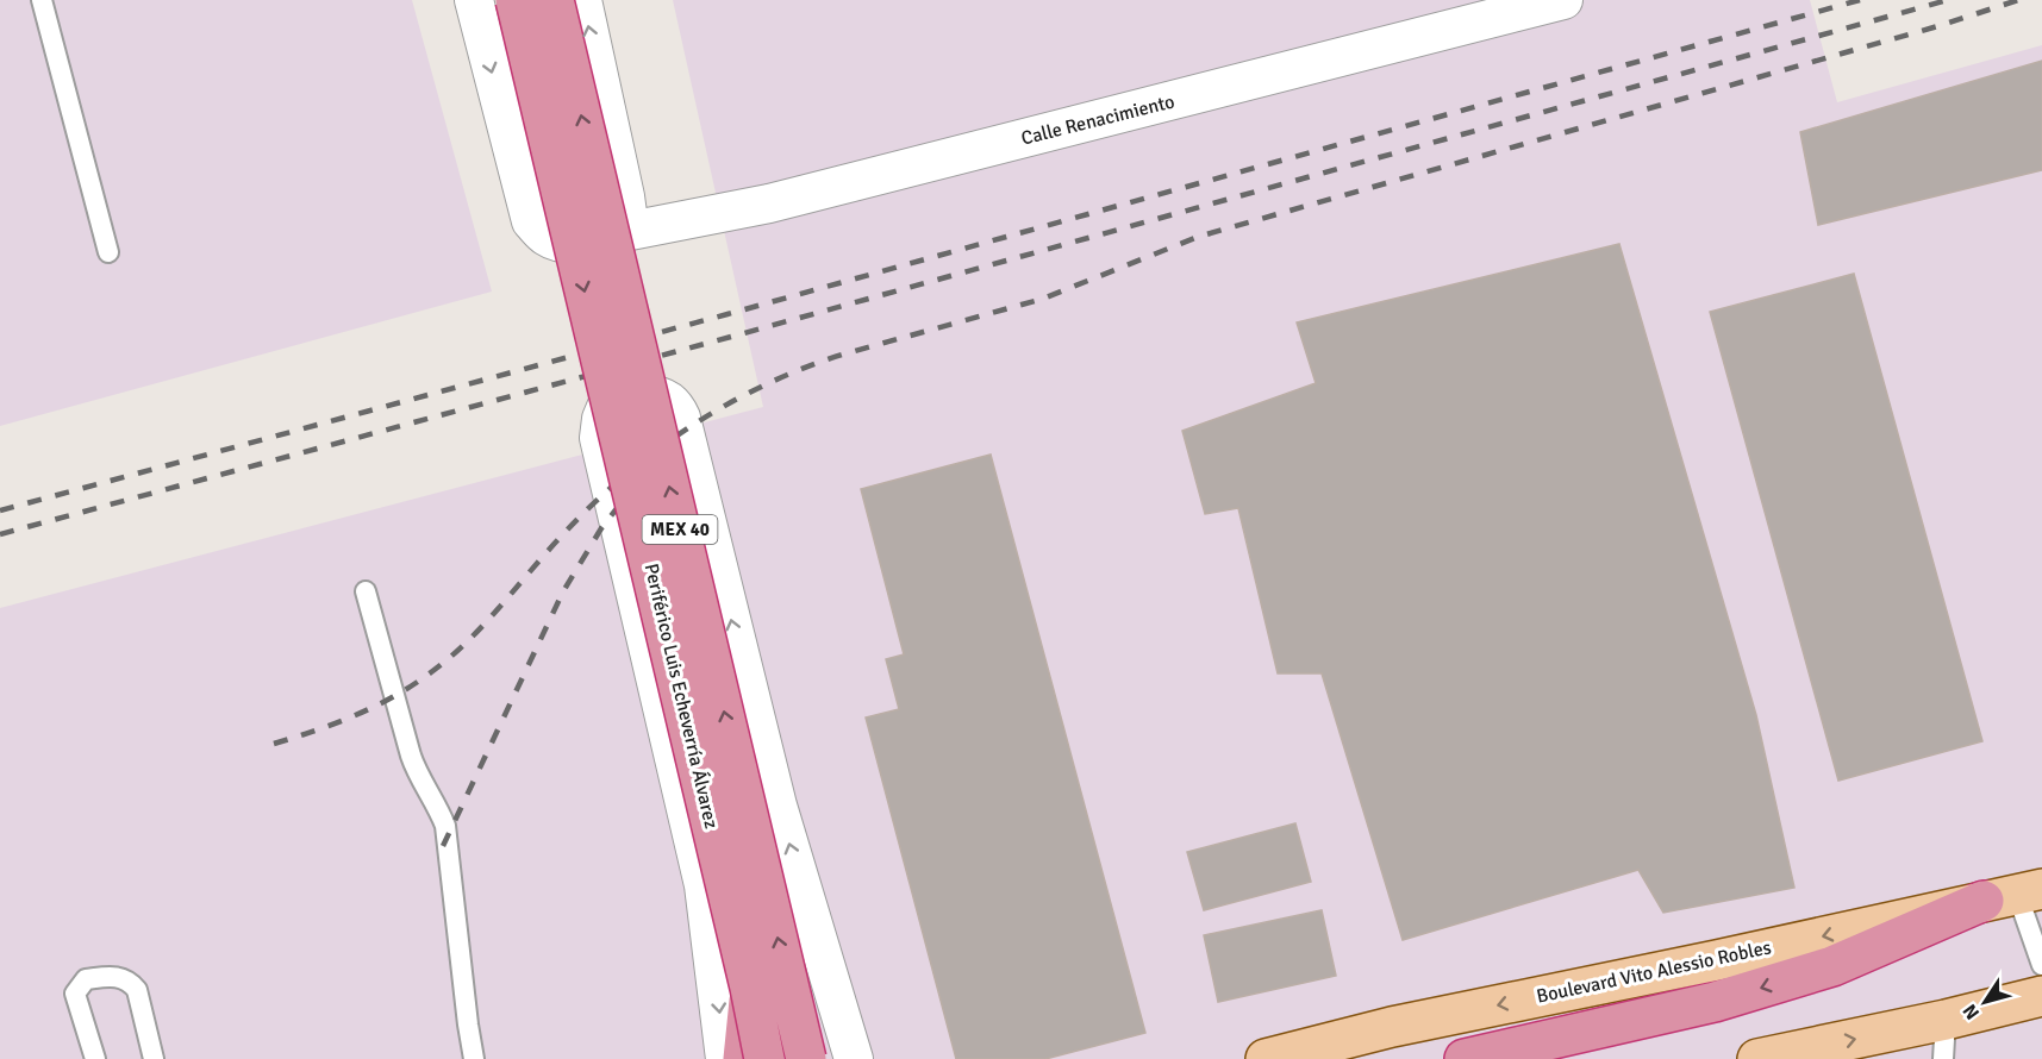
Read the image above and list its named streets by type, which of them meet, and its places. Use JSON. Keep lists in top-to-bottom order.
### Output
{
  "streets": {
    "highway": ["MEX 40", "Periférico Luis Echeverría Álvarez"],
    "main road": ["Boulevard Vito Alessio Robles"],
    "street": ["Calle Renacimiento"]
  },
  "north": "bottom left"
}
